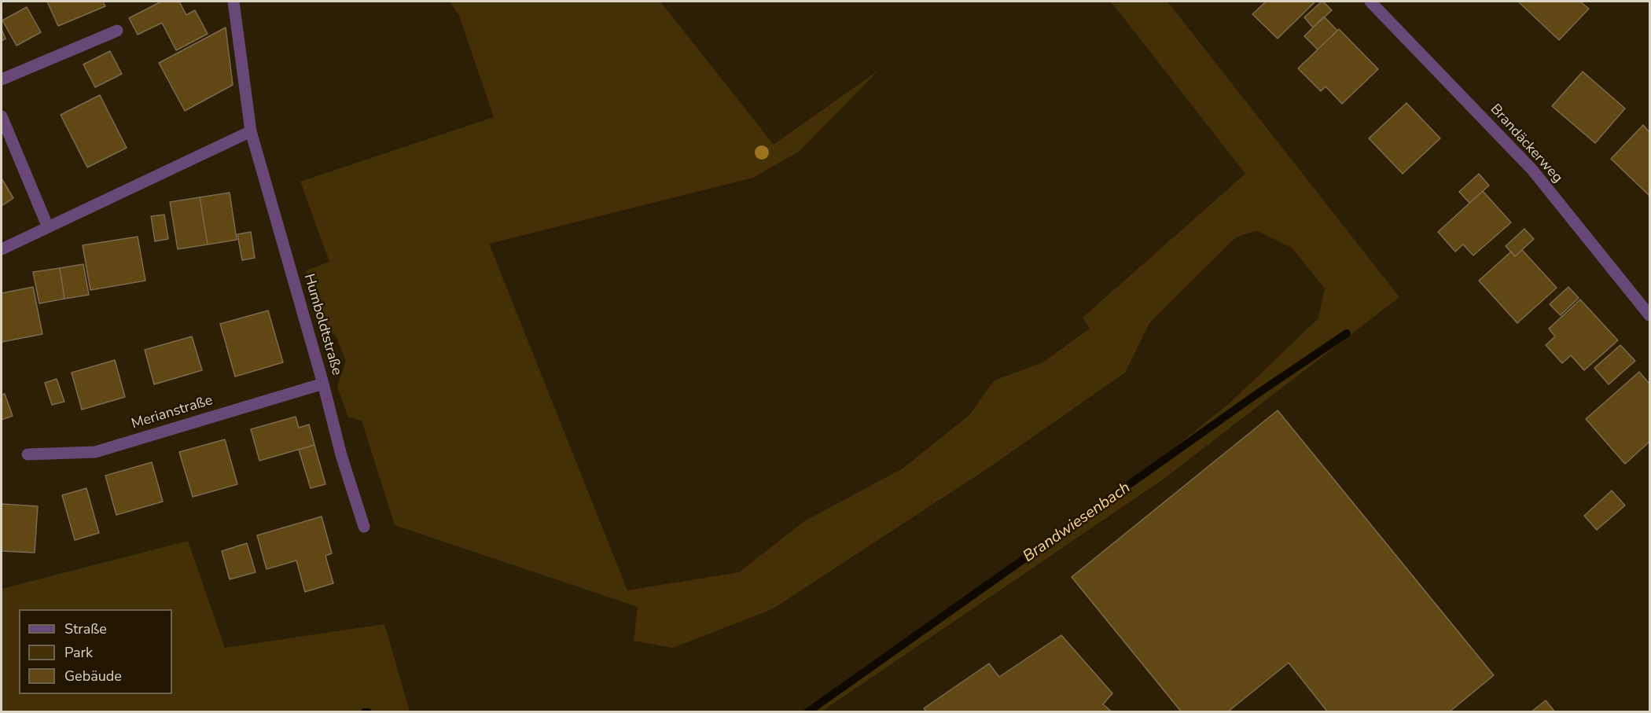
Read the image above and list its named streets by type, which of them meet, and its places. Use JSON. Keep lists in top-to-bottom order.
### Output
{
  "streets": {
    "street": ["Brandäckerweg", "Humboldtstraße", "Merianstraße"]
  },
  "crossings": [
    ["Humboldtstraße", "Merianstraße"]
  ],
  "water": ["Brandwiesenbach"],
  "legend": ["Straße", "Park", "Gebäude"]
}
